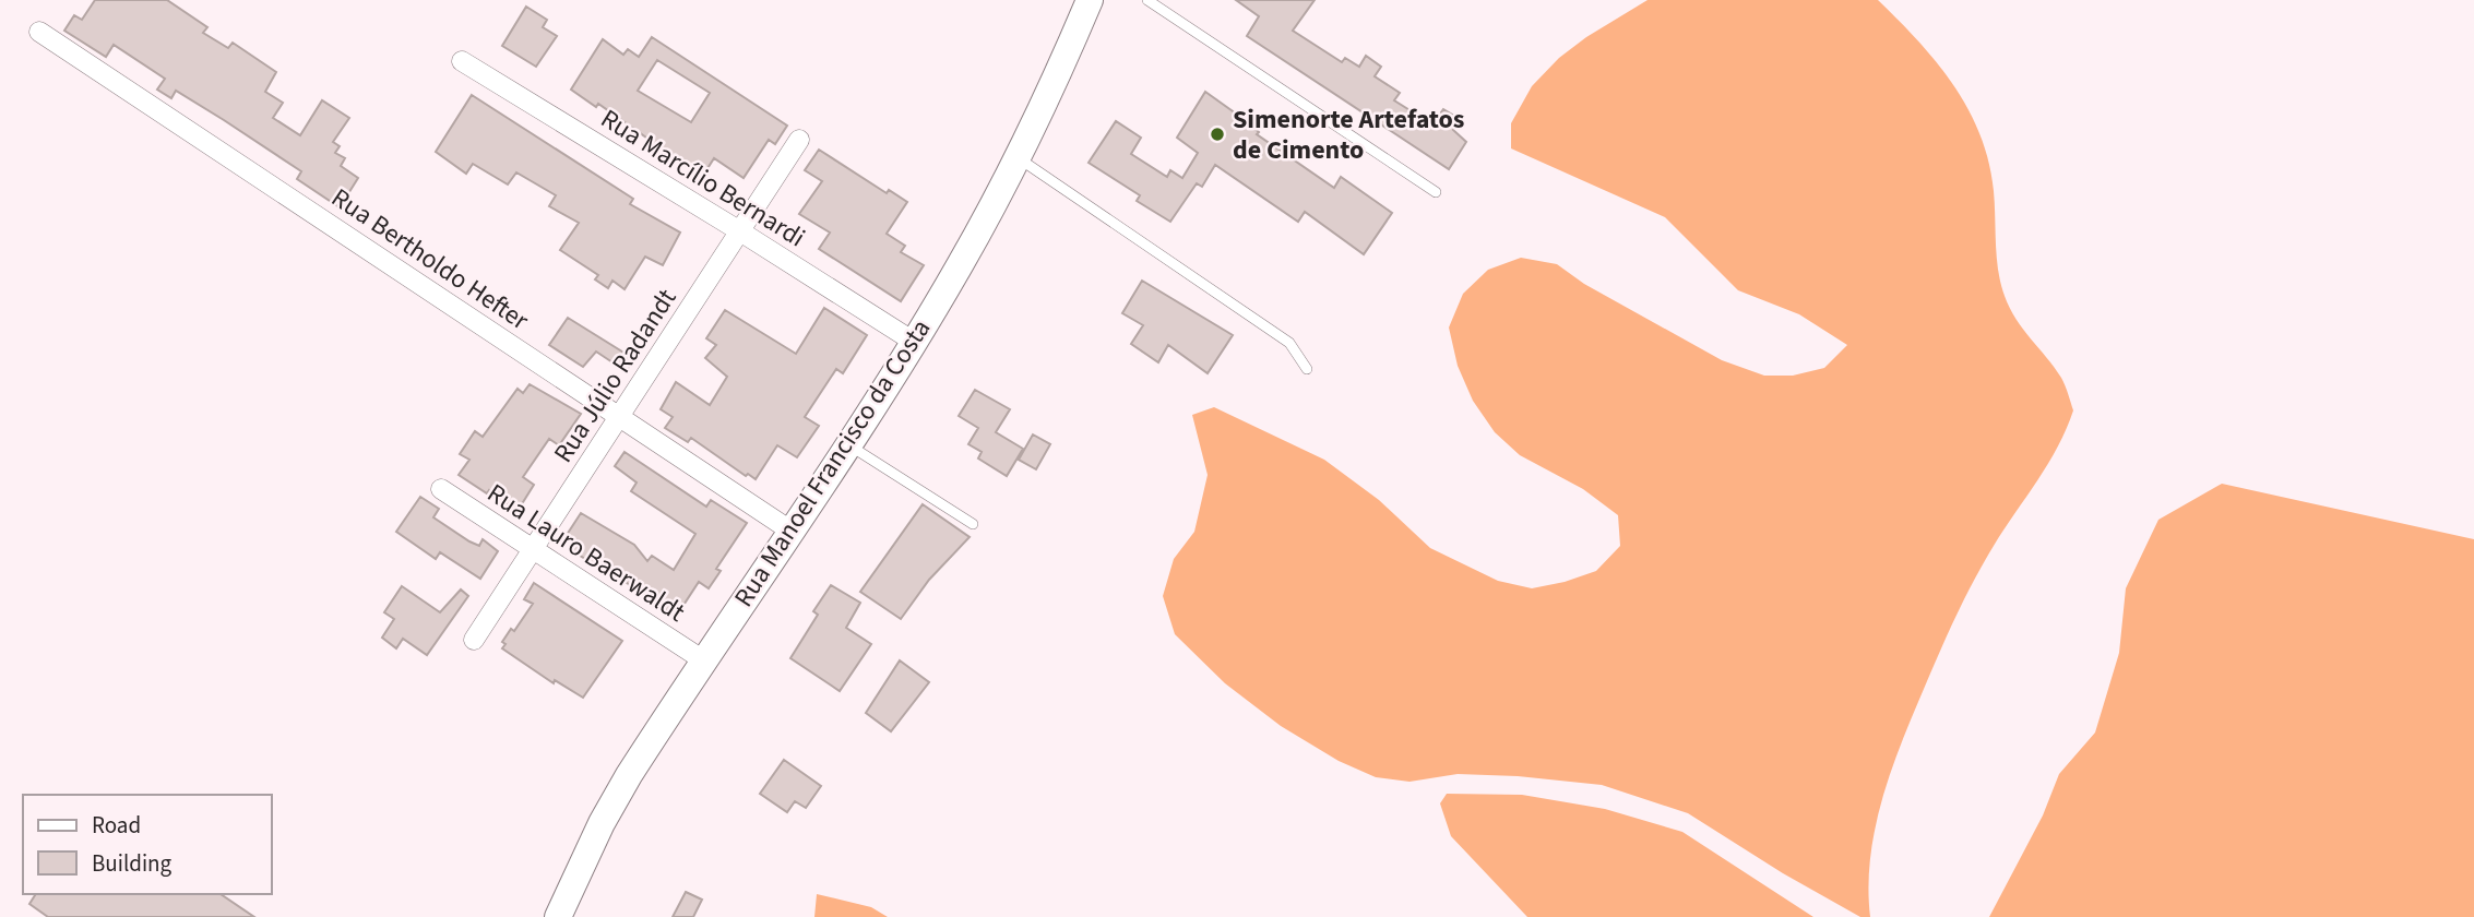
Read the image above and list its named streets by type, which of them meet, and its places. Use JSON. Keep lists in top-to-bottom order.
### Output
{
  "streets": {
    "main road": ["Rua Manoel Francisco da Costa"],
    "street": [
      "Rua Marcílio Bernardi",
      "Rua Bertholdo Hefter",
      "Rua Júlio Radandt",
      "Rua Lauro Baerwaldt"
    ]
  },
  "crossings": [
    ["Rua Marcílio Bernardi", "Rua Júlio Radandt"],
    ["Rua Marcílio Bernardi", "Rua Manoel Francisco da Costa"],
    ["Rua Bertholdo Hefter", "Rua Júlio Radandt"],
    ["Rua Bertholdo Hefter", "Rua Manoel Francisco da Costa"],
    ["Rua Júlio Radandt", "Rua Lauro Baerwaldt"],
    ["Rua Manoel Francisco da Costa", "Rua Lauro Baerwaldt"]
  ],
  "places": ["Simenorte Artefatos de Cimento"],
  "legend": ["Road", "Building"]
}
